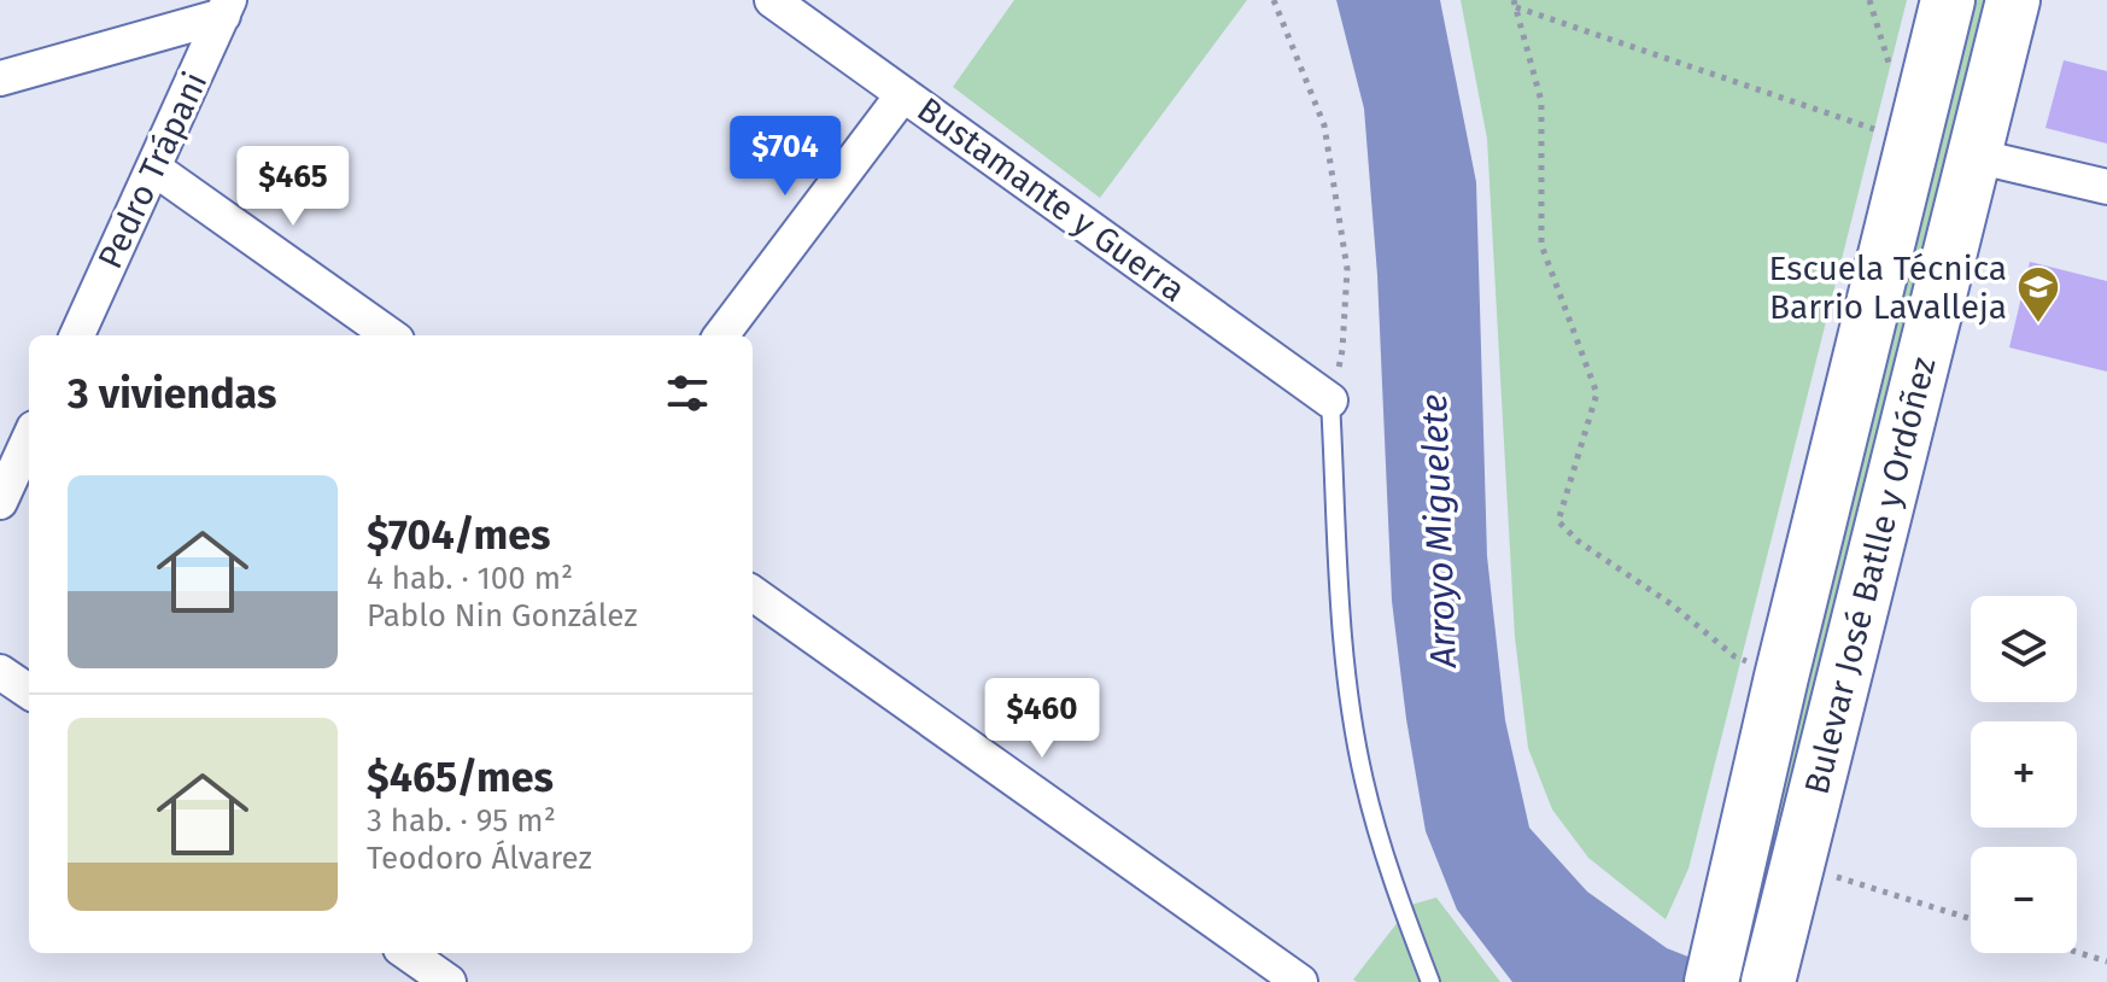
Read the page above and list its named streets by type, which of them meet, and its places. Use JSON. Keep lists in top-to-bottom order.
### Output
{
  "streets": {
    "main road": ["Bulevar José Batlle y Ordóñez"],
    "street": ["Pedro Trápani", "Bustamante y Guerra"]
  },
  "water": ["Arroyo Miguelete"],
  "places": {
    "school or university": ["Escuela Técnica Barrio Lavalleja"]
  },
  "page": {
    "price": ["$704", "$465", "$460"],
    "heading": "3 viviendas",
    "list": [
      {
        "name": "$704/mes",
        "note": "4 hab. · 100 m² · Pablo Nin González"
      },
      {
        "name": "$465/mes",
        "note": "3 hab. · 95 m² · Teodoro Álvarez"
      }
    ],
    "map_buttons": ["+", "−"]
  }
}
